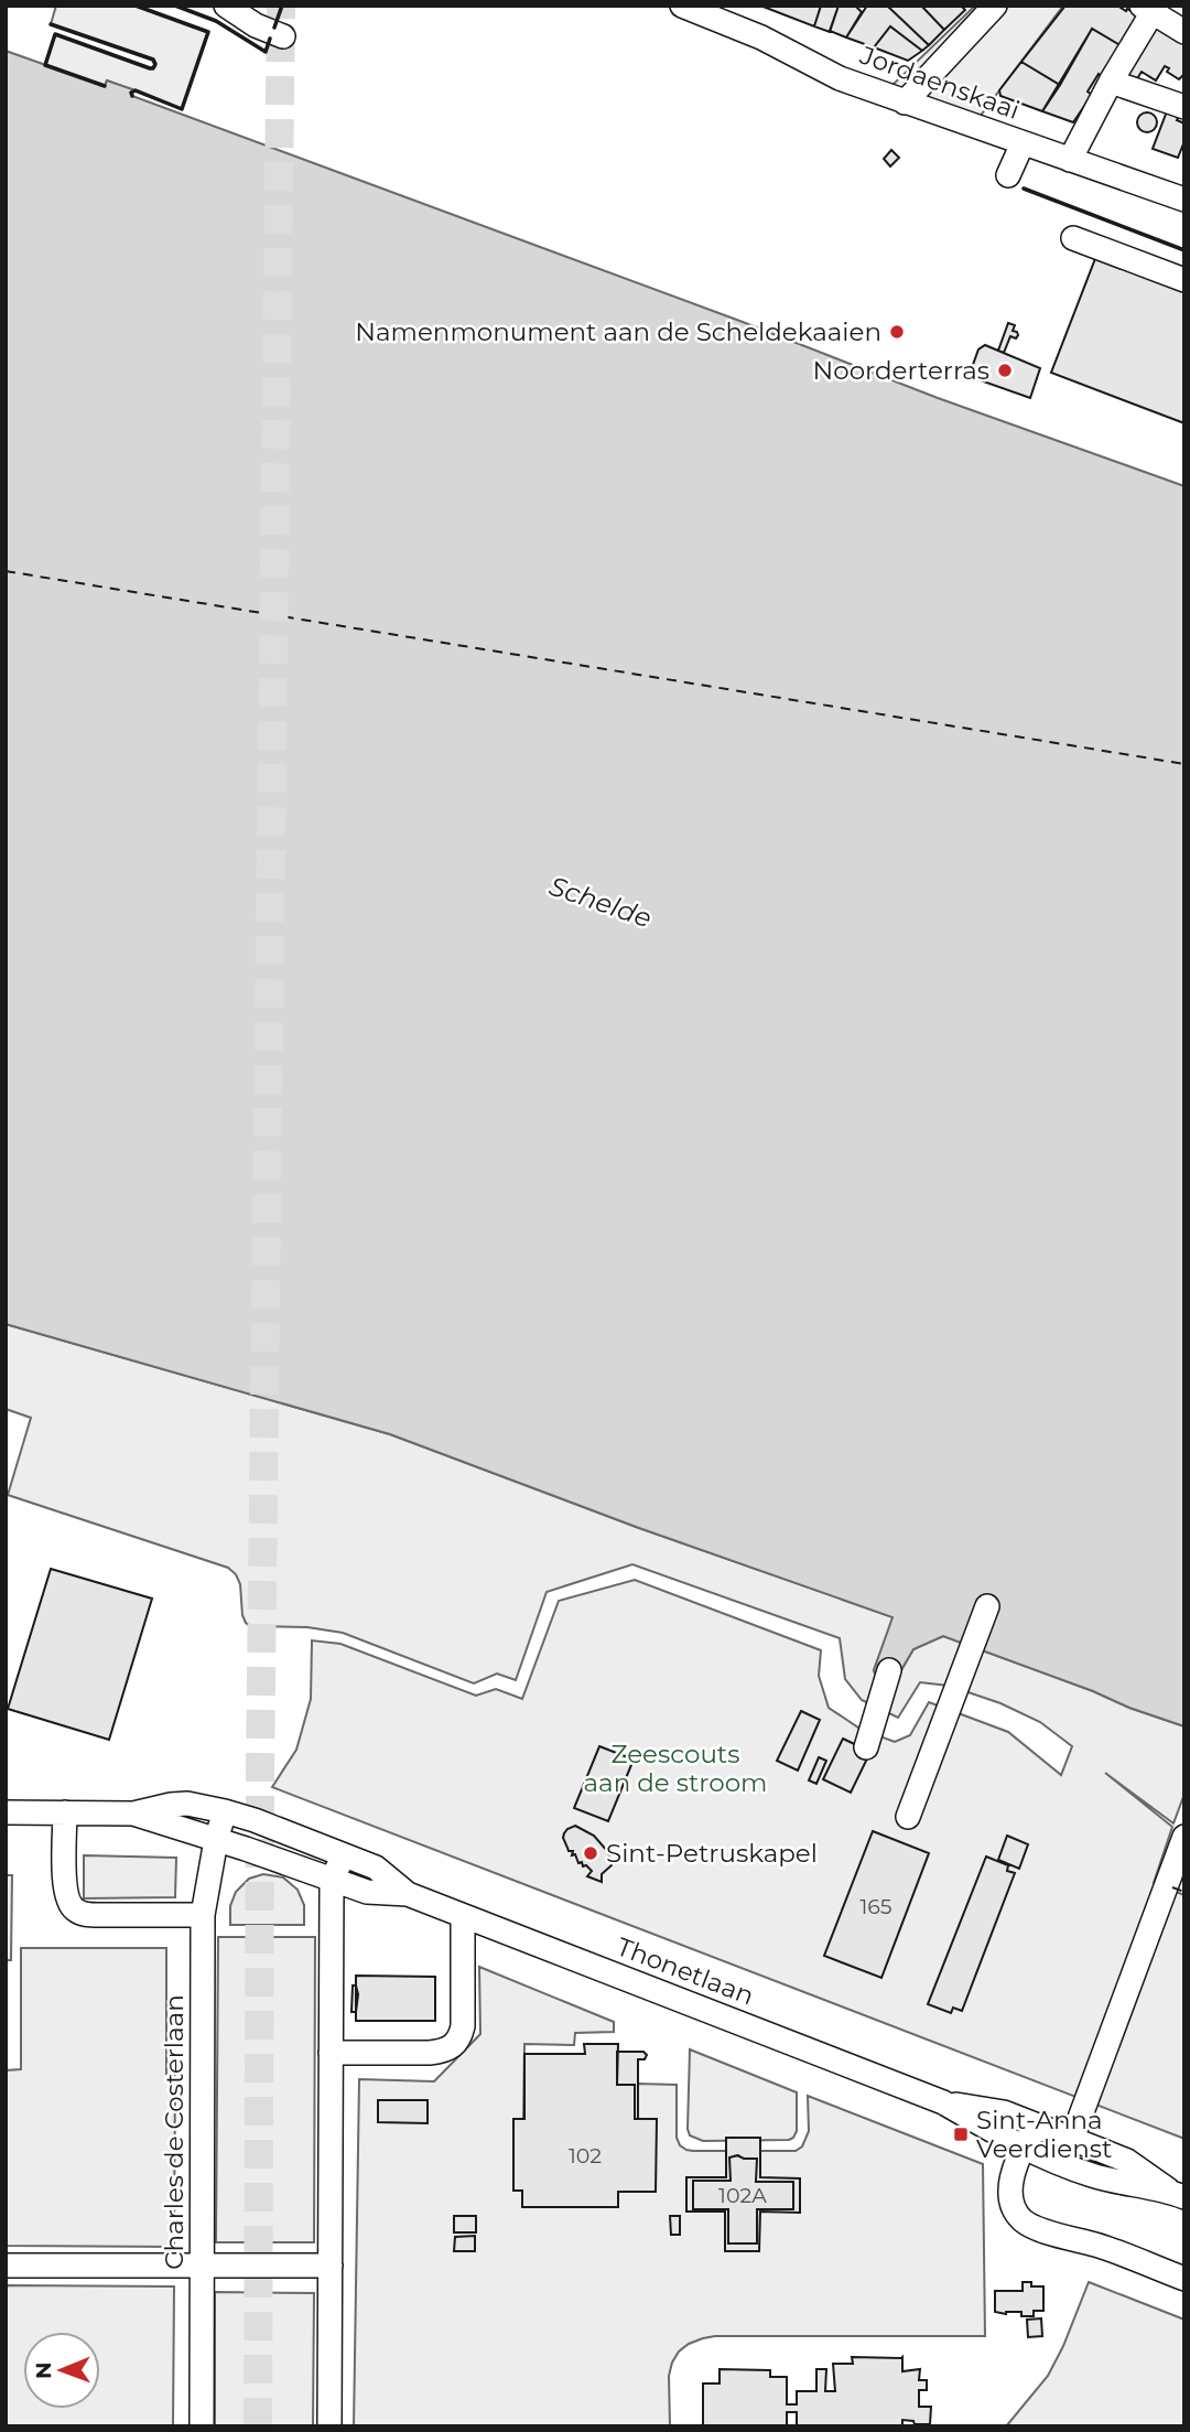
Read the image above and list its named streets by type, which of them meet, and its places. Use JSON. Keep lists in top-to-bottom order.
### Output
{
  "streets": {
    "street": ["Jordaenskaai", "Thonetlaan", "Charles de Costerlaan"]
  },
  "crossings": [
    ["Thonetlaan", "Charles de Costerlaan"]
  ],
  "water": ["Schelde"],
  "parks": ["Zeescouts aan de stroom"],
  "places": {
    "other": ["Namenmonument aan de Scheldekaaien", "Noorderterras", "Sint-Petruskapel"],
    "transit": ["Sint-Anna Veerdienst"]
  },
  "house_numbers": ["165", "102", "102A"],
  "north": "left"
}
